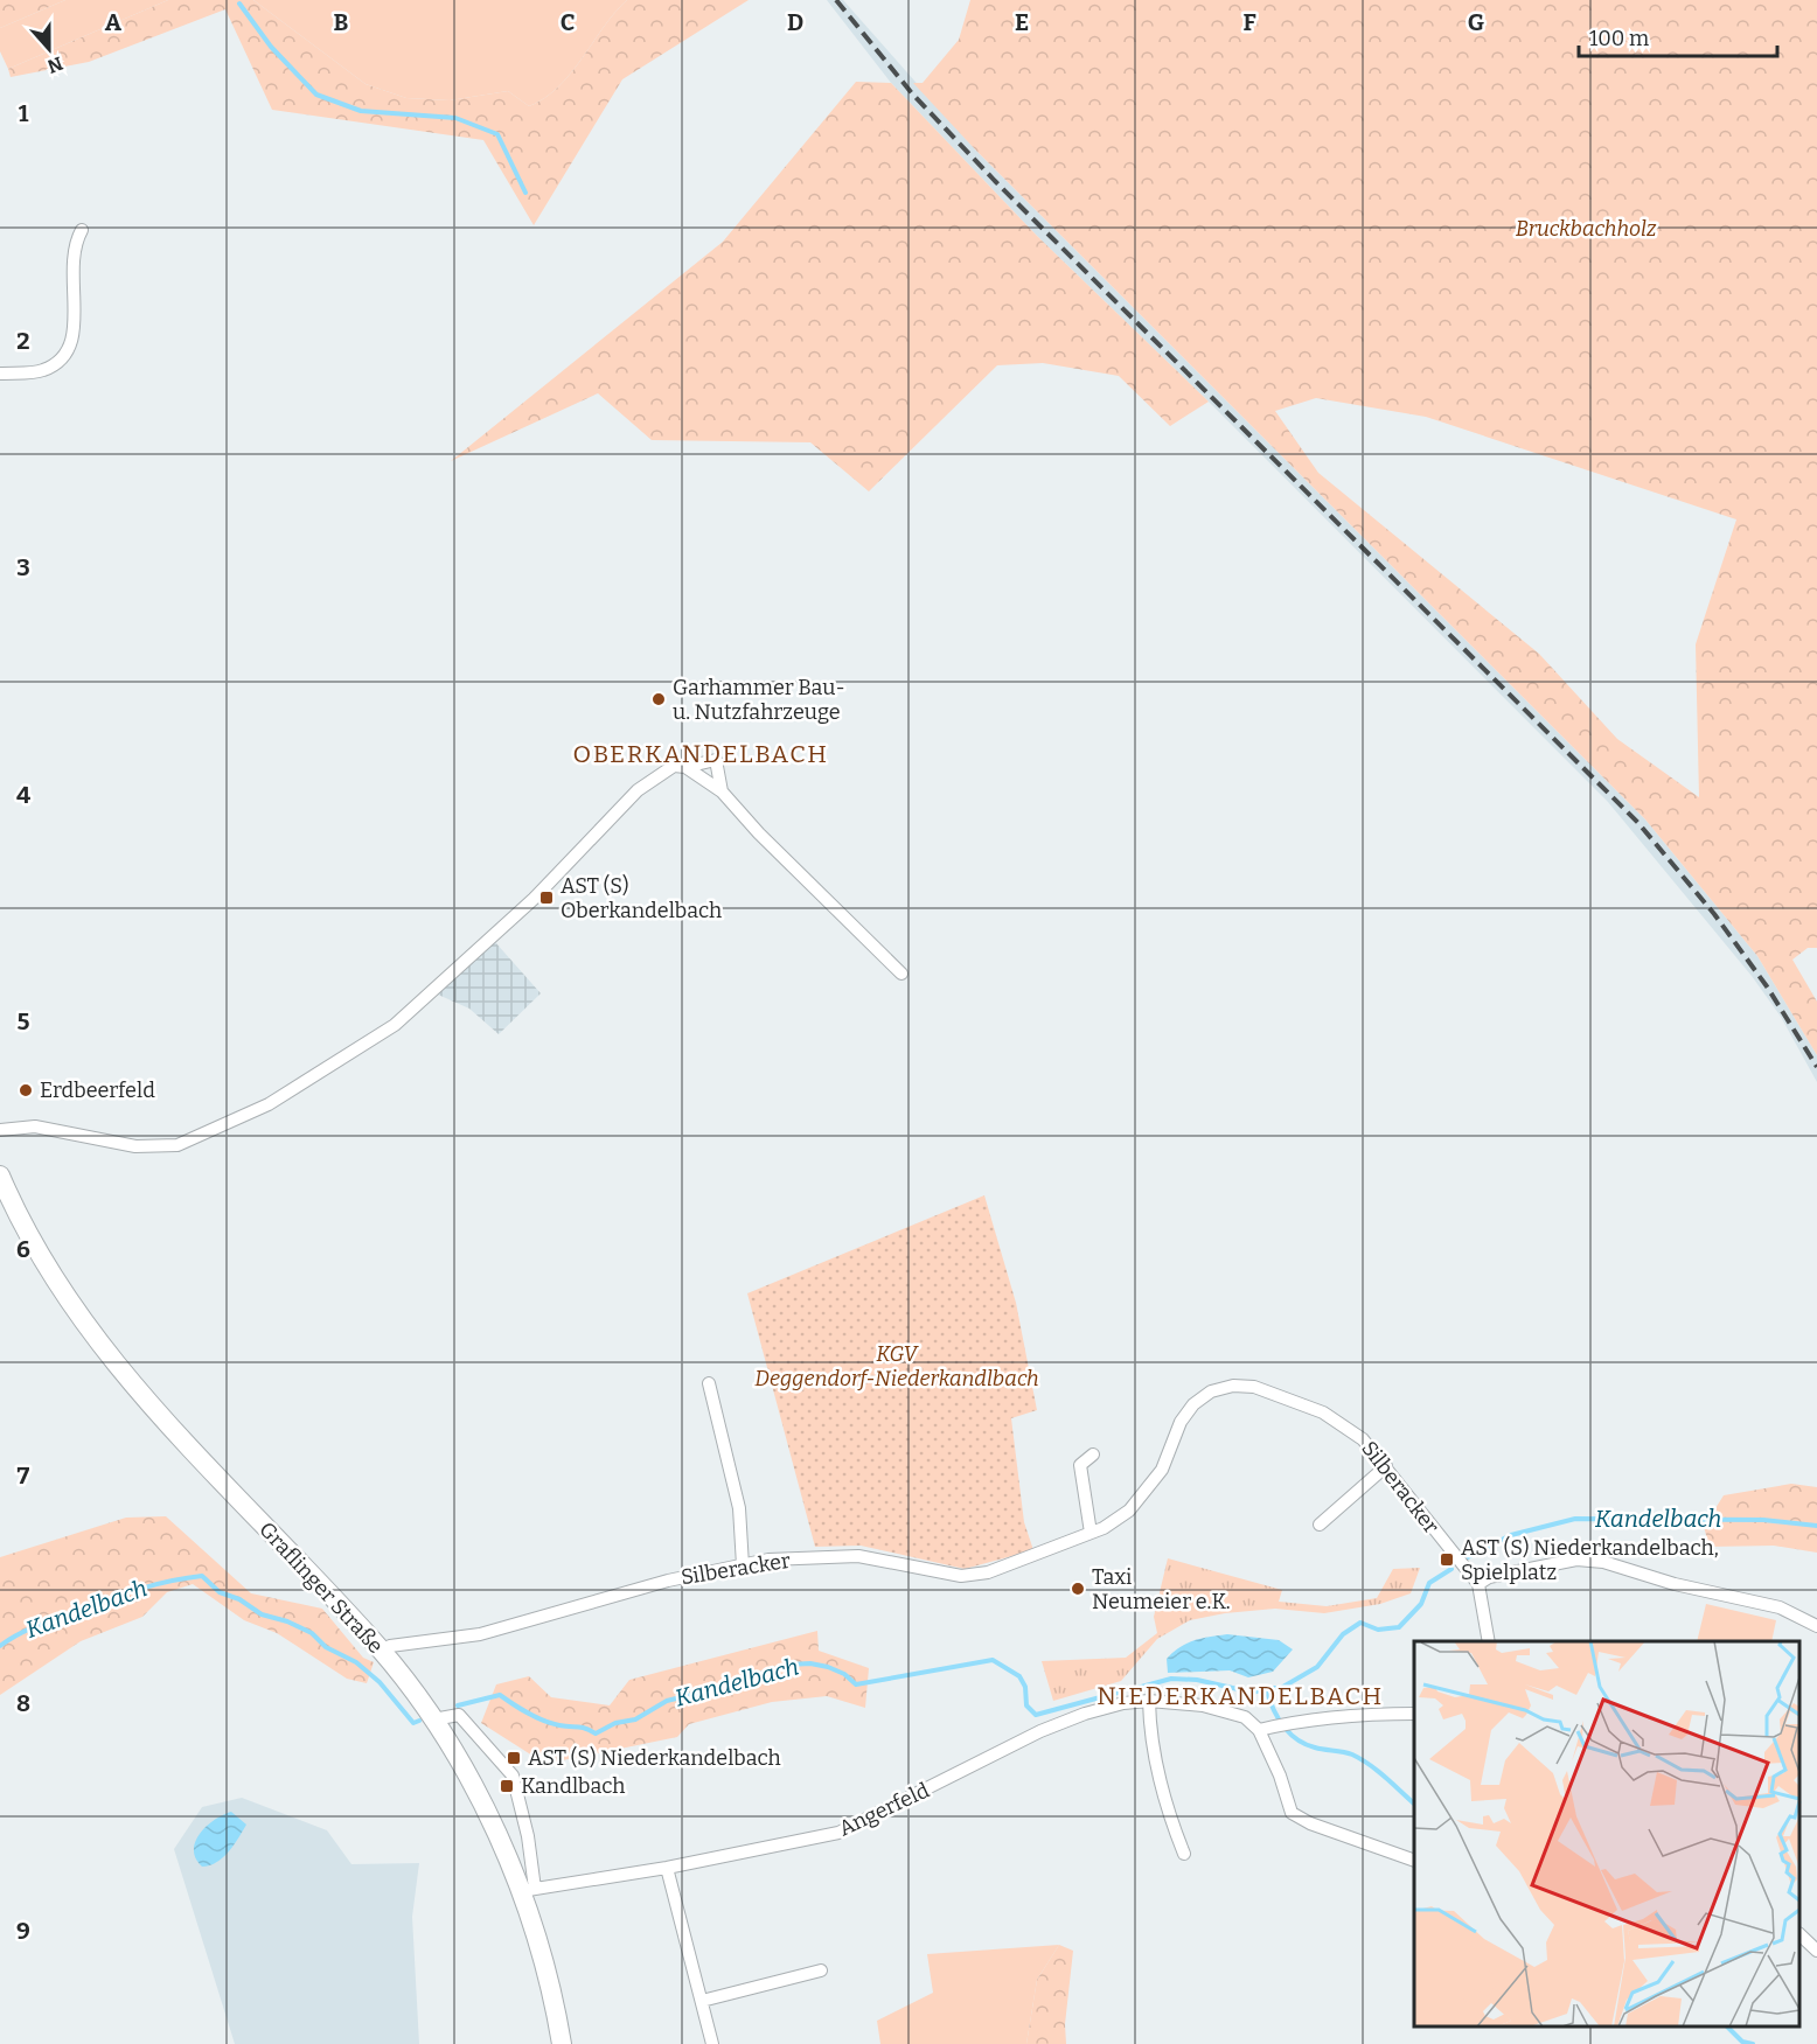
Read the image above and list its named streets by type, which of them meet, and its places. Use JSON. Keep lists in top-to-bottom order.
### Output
{
  "streets": {
    "main road": ["Graflinger Straße"],
    "street": ["Silberacker", "Angerfeld"]
  },
  "crossings": [
    ["Silberacker", "Graflinger Straße"],
    ["Graflinger Straße", "Angerfeld"]
  ],
  "districts": ["OBERKANDELBACH", "NIEDERKANDELBACH"],
  "water": ["Kandelbach"],
  "parks": ["Bruckbachholz", "KGV Deggendorf-Niederkandlbach"],
  "places": {
    "other": ["Garhammer Bau- u. Nutzfahrzeuge", "Erdbeerfeld", "Taxi Neumeier e.K."],
    "transit": [
      "AST (S) Oberkandelbach",
      "AST (S) Niederkandelbach, Spielplatz",
      "AST (S) Niederkandelbach",
      "Kandlbach"
    ]
  },
  "scale_bar": "100 m",
  "north": "bottom",
  "grid": {
    "columns": [
      "A",
      "B",
      "C",
      "D",
      "E",
      "F",
      "G"
    ],
    "rows": [
      "1",
      "2",
      "3",
      "4",
      "5",
      "6",
      "7",
      "8",
      "9"
    ]
  }
}
